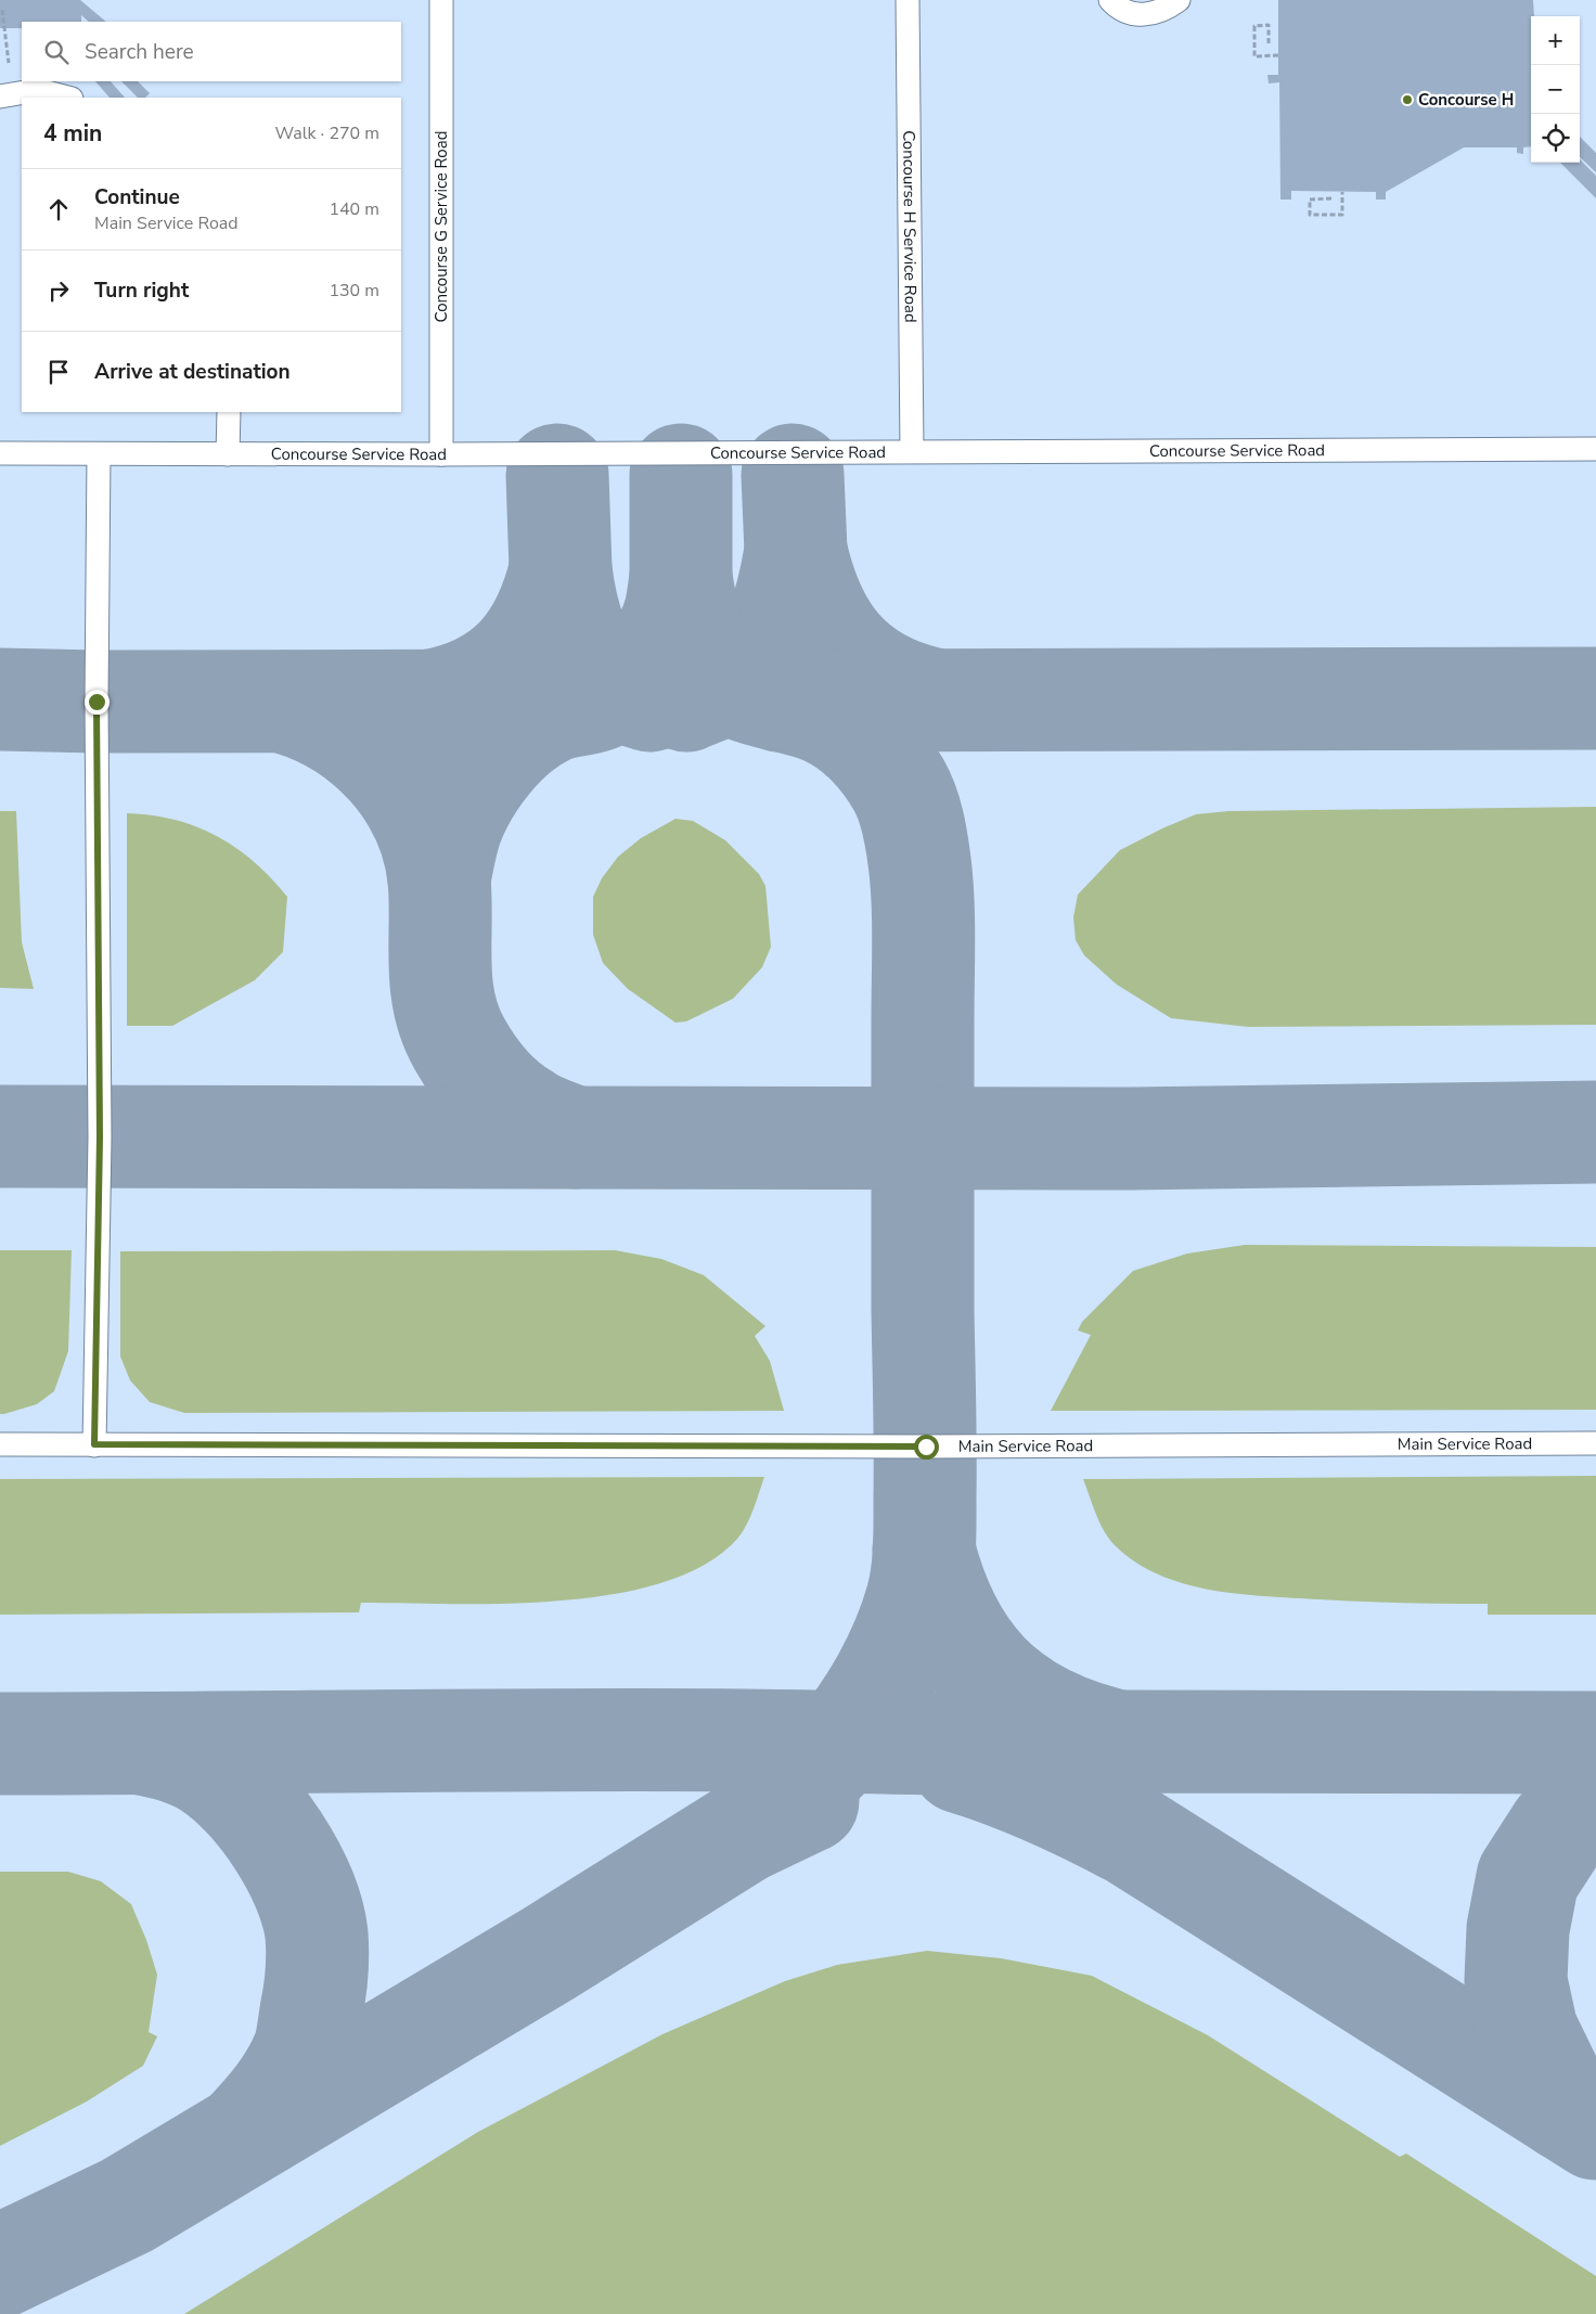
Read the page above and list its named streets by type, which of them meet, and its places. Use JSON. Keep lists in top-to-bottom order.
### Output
{
  "streets": {
    "lane": [
      "Concourse H Service Road",
      "Concourse G Service Road",
      "Concourse Service Road",
      "Main Service Road"
    ]
  },
  "crossings": [
    ["Concourse H Service Road", "Concourse Service Road"],
    ["Concourse G Service Road", "Concourse Service Road"]
  ],
  "places": ["Concourse H"],
  "page": {
    "map_buttons": ["+", "−"],
    "search": "Search here",
    "heading": ["4 min", "Walk · 270 m"],
    "list": [
      ["Continue", "Main Service Road", "140 m"],
      ["Turn right", "130 m"],
      "Arrive at destination"
    ]
  }
}
